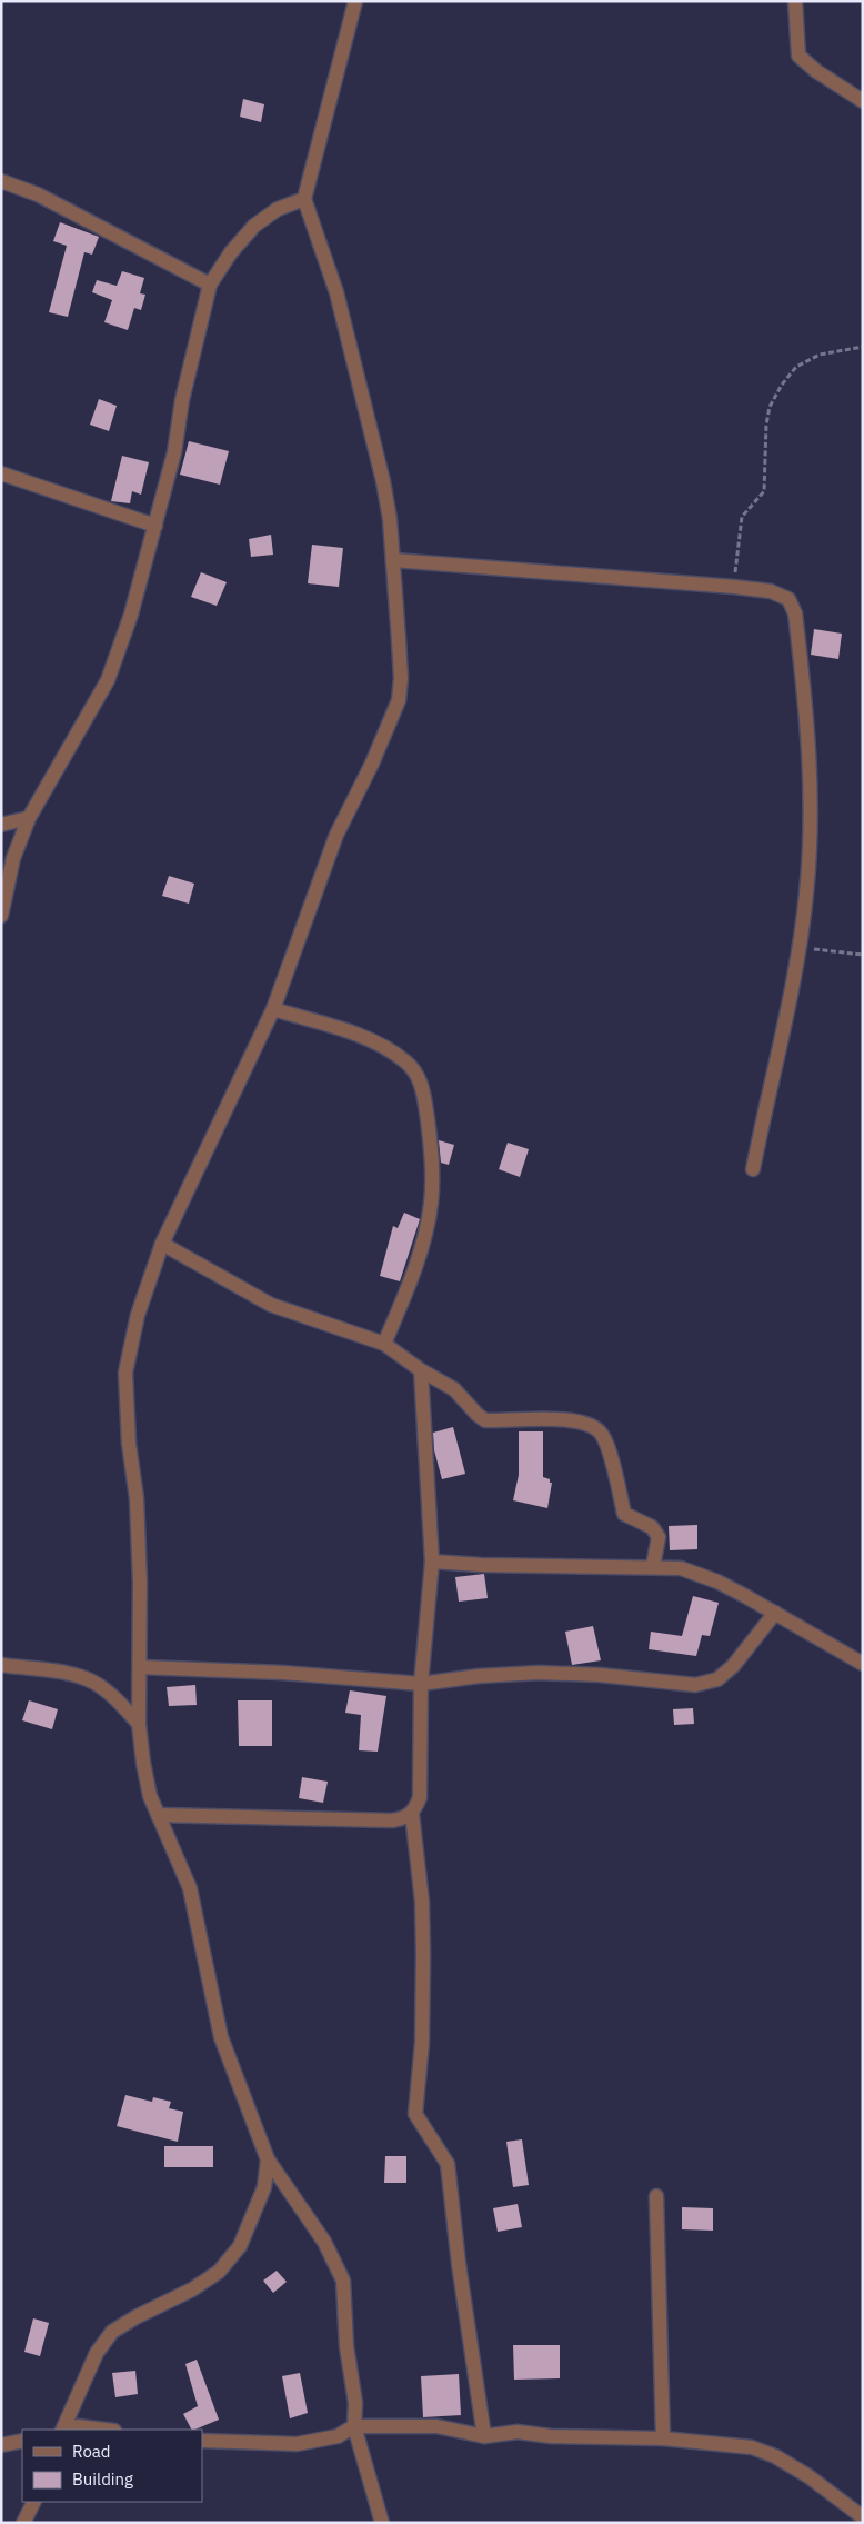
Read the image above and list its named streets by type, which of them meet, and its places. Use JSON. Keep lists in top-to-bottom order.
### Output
{
  "legend": ["Road", "Building"]
}
